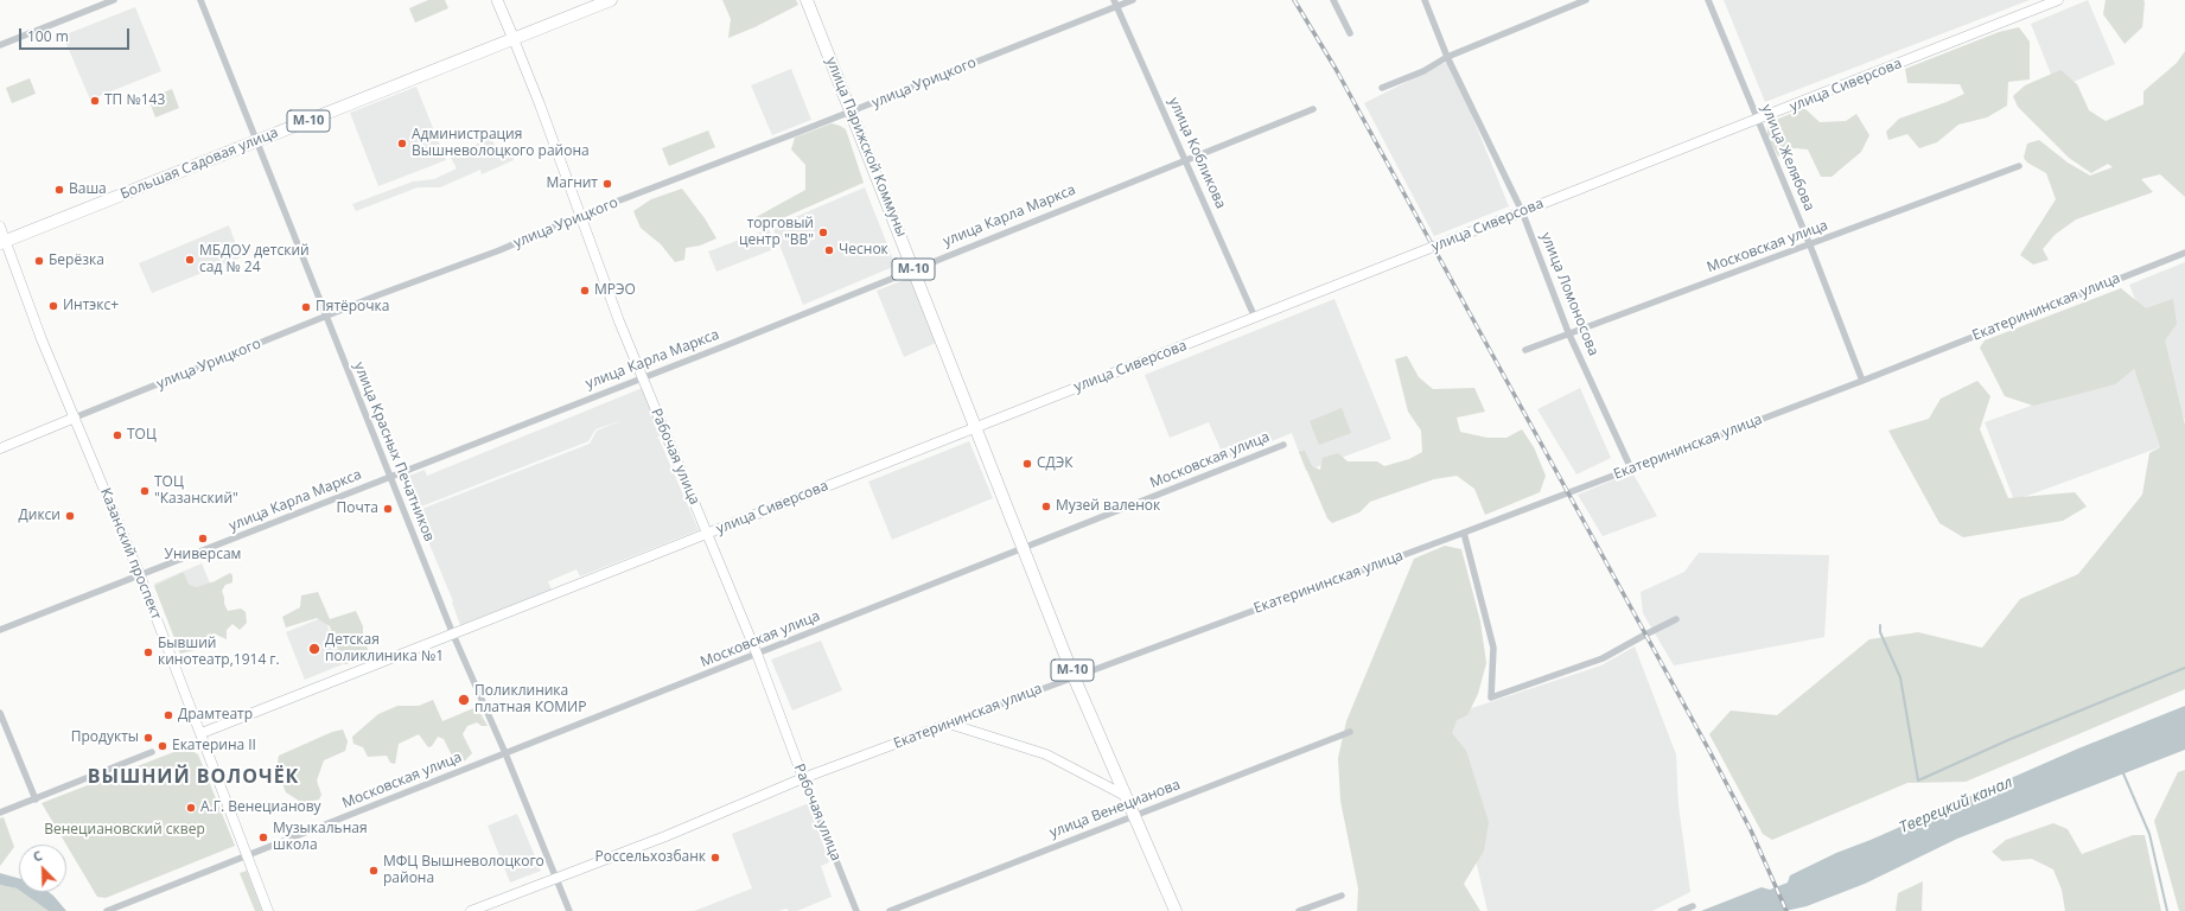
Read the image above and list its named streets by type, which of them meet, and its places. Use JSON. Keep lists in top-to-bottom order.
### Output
{
  "streets": {
    "highway": ["М-10", "улица Парижской Коммуны", "Большая Садовая улица"],
    "main road": ["Рабочая улица"],
    "street": [
      "улица Урицкого",
      "улица Сиверсова",
      "улица Кобликова",
      "улица Желябова",
      "улица Карла Маркса",
      "Московская улица",
      "улица Ломоносова",
      "Екатерининская улица",
      "улица Красных Печатников",
      "Казанский проспект",
      "улица Венецианова"
    ]
  },
  "crossings": [
    ["улица Урицкого", "улица Парижской Коммуны"],
    ["улица Урицкого", "улица Кобликова"],
    ["улица Урицкого", "улица Красных Печатников"],
    ["улица Урицкого", "Рабочая улица"],
    ["улица Урицкого", "Казанский проспект"],
    ["улица Сиверсова", "М-10"],
    ["улица Сиверсова", "улица Парижской Коммуны"],
    ["улица Сиверсова", "улица Кобликова"],
    ["улица Сиверсова", "улица Желябова"],
    ["улица Сиверсова", "улица Ломоносова"],
    ["улица Сиверсова", "улица Красных Печатников"],
    ["улица Сиверсова", "Рабочая улица"],
    ["улица Сиверсова", "Казанский проспект"],
    ["М-10", "улица Парижской Коммуны"],
    ["М-10", "Московская улица"],
    ["М-10", "Екатерининская улица"],
    ["М-10", "улица Венецианова"],
    ["улица Парижской Коммуны", "улица Карла Маркса"],
    ["улица Кобликова", "улица Карла Маркса"],
    ["улица Желябова", "Московская улица"],
    ["улица Желябова", "Екатерининская улица"],
    ["Большая Садовая улица", "улица Красных Печатников"],
    ["Большая Садовая улица", "Рабочая улица"],
    ["Большая Садовая улица", "Казанский проспект"],
    ["улица Карла Маркса", "улица Красных Печатников"],
    ["улица Карла Маркса", "Рабочая улица"],
    ["улица Карла Маркса", "Казанский проспект"],
    ["Московская улица", "улица Ломоносова"],
    ["Московская улица", "улица Красных Печатников"],
    ["Московская улица", "Рабочая улица"],
    ["Московская улица", "Казанский проспект"],
    ["улица Ломоносова", "Екатерининская улица"],
    ["Екатерининская улица", "улица Красных Печатников"],
    ["Екатерининская улица", "Рабочая улица"]
  ],
  "districts": ["ВЫШНИЙ ВОЛОЧЁК"],
  "water": ["Тверецкий канал"],
  "parks": ["Венециановский сквер"],
  "places": [
    "ТП №143",
    "Администрация Вышневолоцкого района",
    "Магнит",
    "Ваша",
    "торговый центр \"ВВ\"",
    "Чеснок",
    "МБДОУ детский сад № 24",
    "Берёзка",
    "МРЭО",
    "Интэкс+",
    "Пятёрочка",
    "ТОЦ",
    "СДЭК",
    "ТОЦ \"Казанский\"",
    "Музей валенок",
    "Почта",
    "Дикси",
    "Универсам",
    "Детская поликлиника №1",
    "Бывший кинотеатр,1914 г.",
    "Поликлиника платная КОМИР",
    "Драмтеатр",
    "Продукты",
    "Екатерина II",
    "А.Г. Венецианову",
    "Музыкальная школа",
    "Россельхозбанк",
    "МФЦ Вышневолоцкого района"
  ],
  "scale_bar": "100 m",
  "north": "top left"
}
